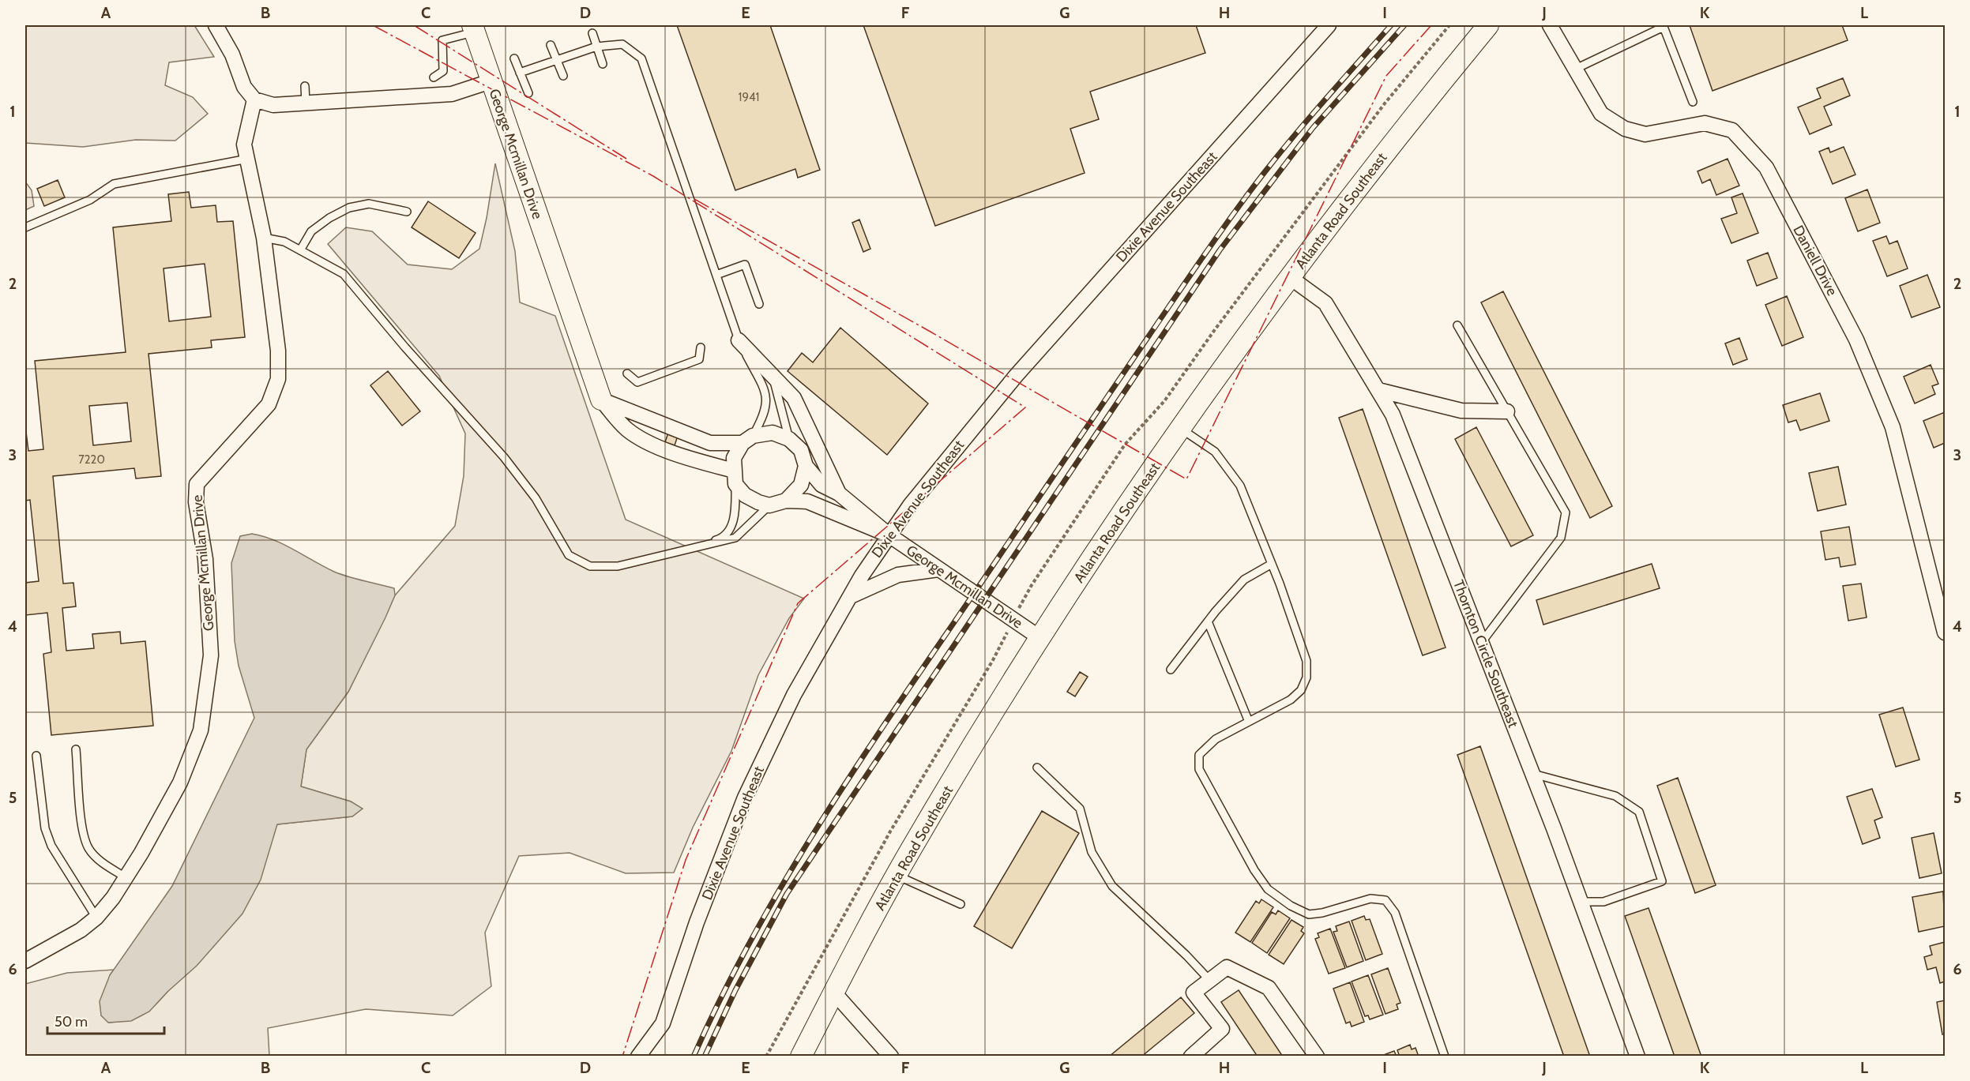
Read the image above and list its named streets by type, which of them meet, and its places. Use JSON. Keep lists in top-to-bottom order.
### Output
{
  "streets": {
    "main road": ["George Mcmillan Drive", "Atlanta Road Southeast"],
    "street": ["Dixie Avenue Southeast", "Daniell Drive", "Thornton Circle Southeast"]
  },
  "crossings": [
    ["George Mcmillan Drive", "Dixie Avenue Southeast"],
    ["George Mcmillan Drive", "Atlanta Road Southeast"],
    ["Atlanta Road Southeast", "Thornton Circle Southeast"]
  ],
  "house_numbers": ["1941", "7220"],
  "scale_bar": "50 m",
  "grid": {
    "columns": [
      "A",
      "B",
      "C",
      "D",
      "E",
      "F",
      "G",
      "H",
      "I",
      "J",
      "K",
      "L"
    ],
    "rows": [
      "1",
      "2",
      "3",
      "4",
      "5",
      "6"
    ]
  }
}
